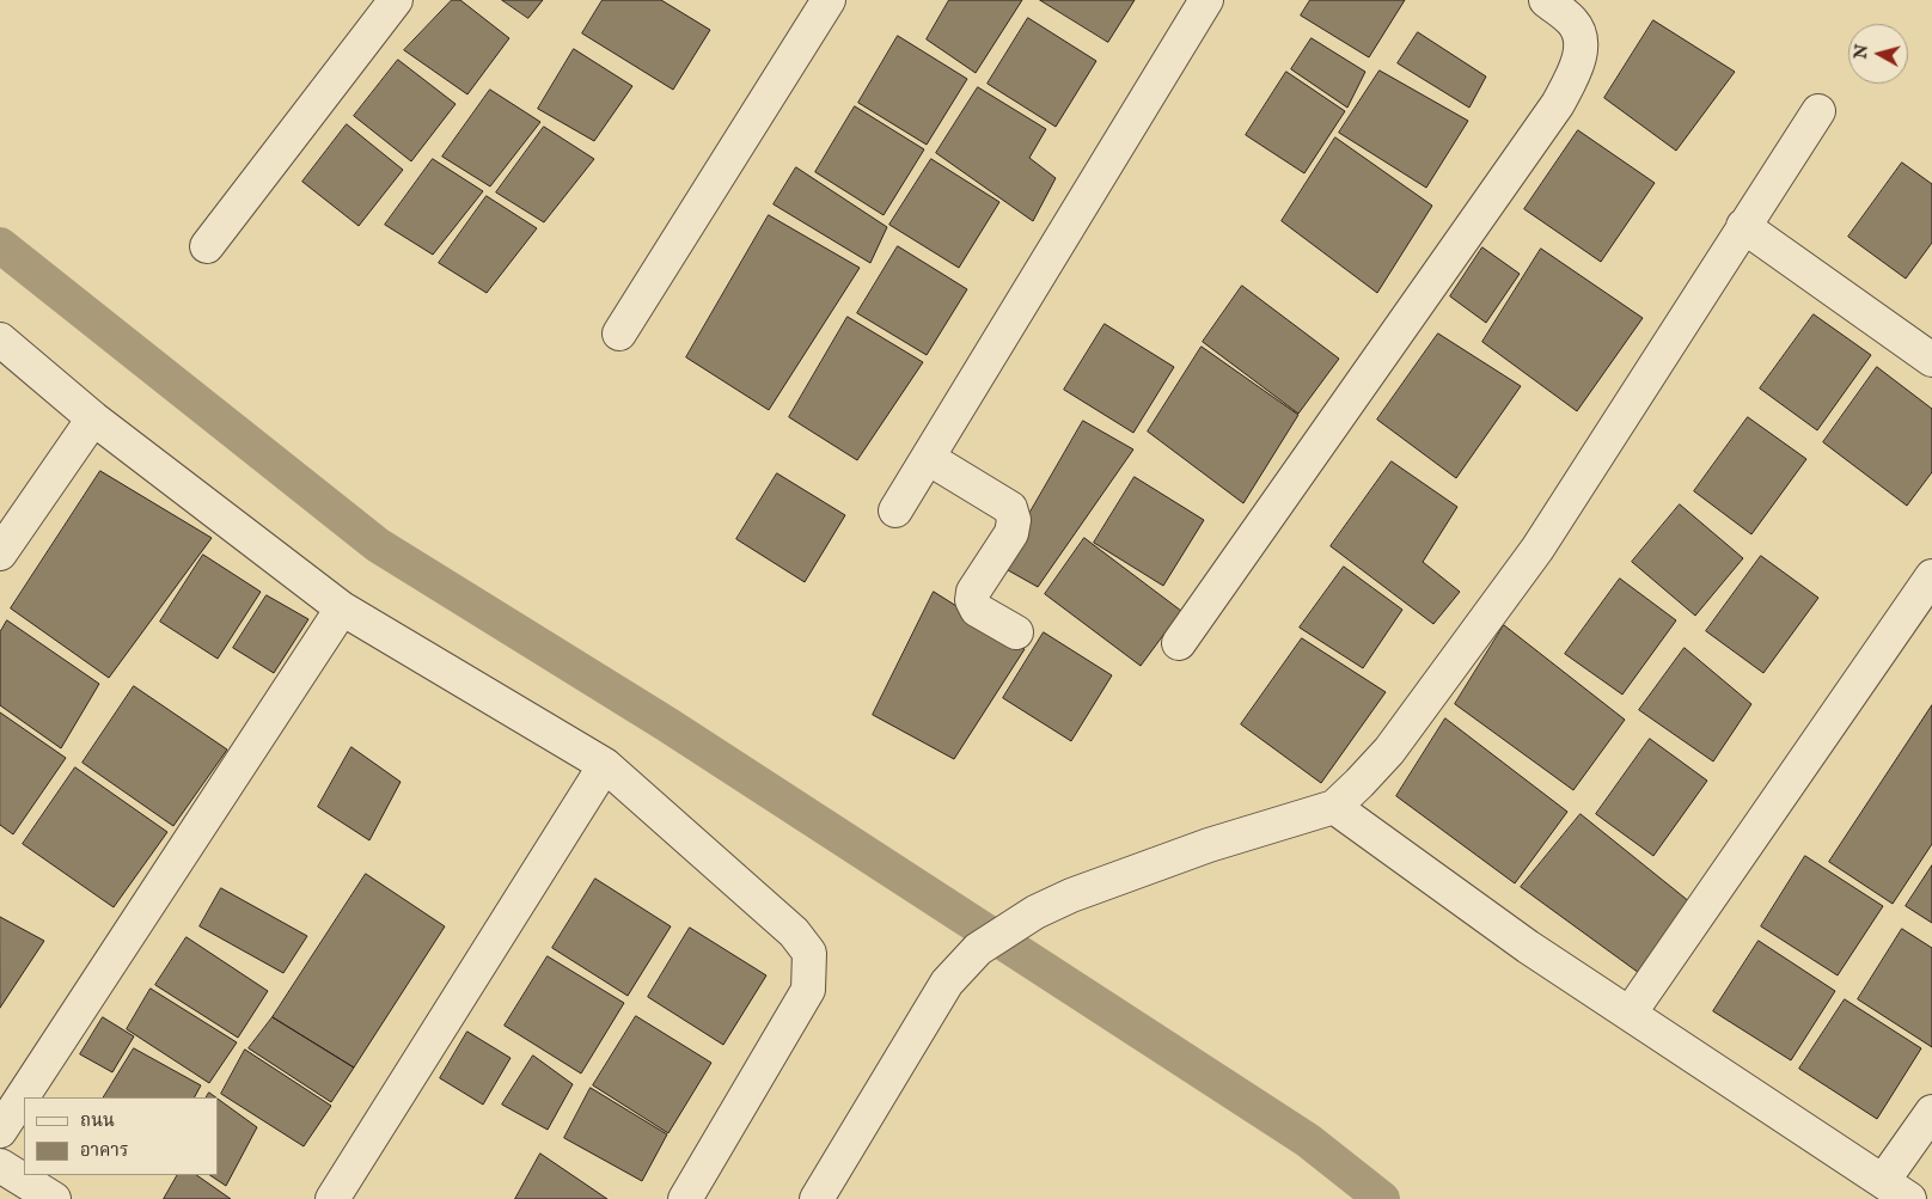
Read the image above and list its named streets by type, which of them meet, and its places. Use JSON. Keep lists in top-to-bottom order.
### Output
{
  "legend": ["ถนน", "อาคาร"],
  "north": "left"
}
